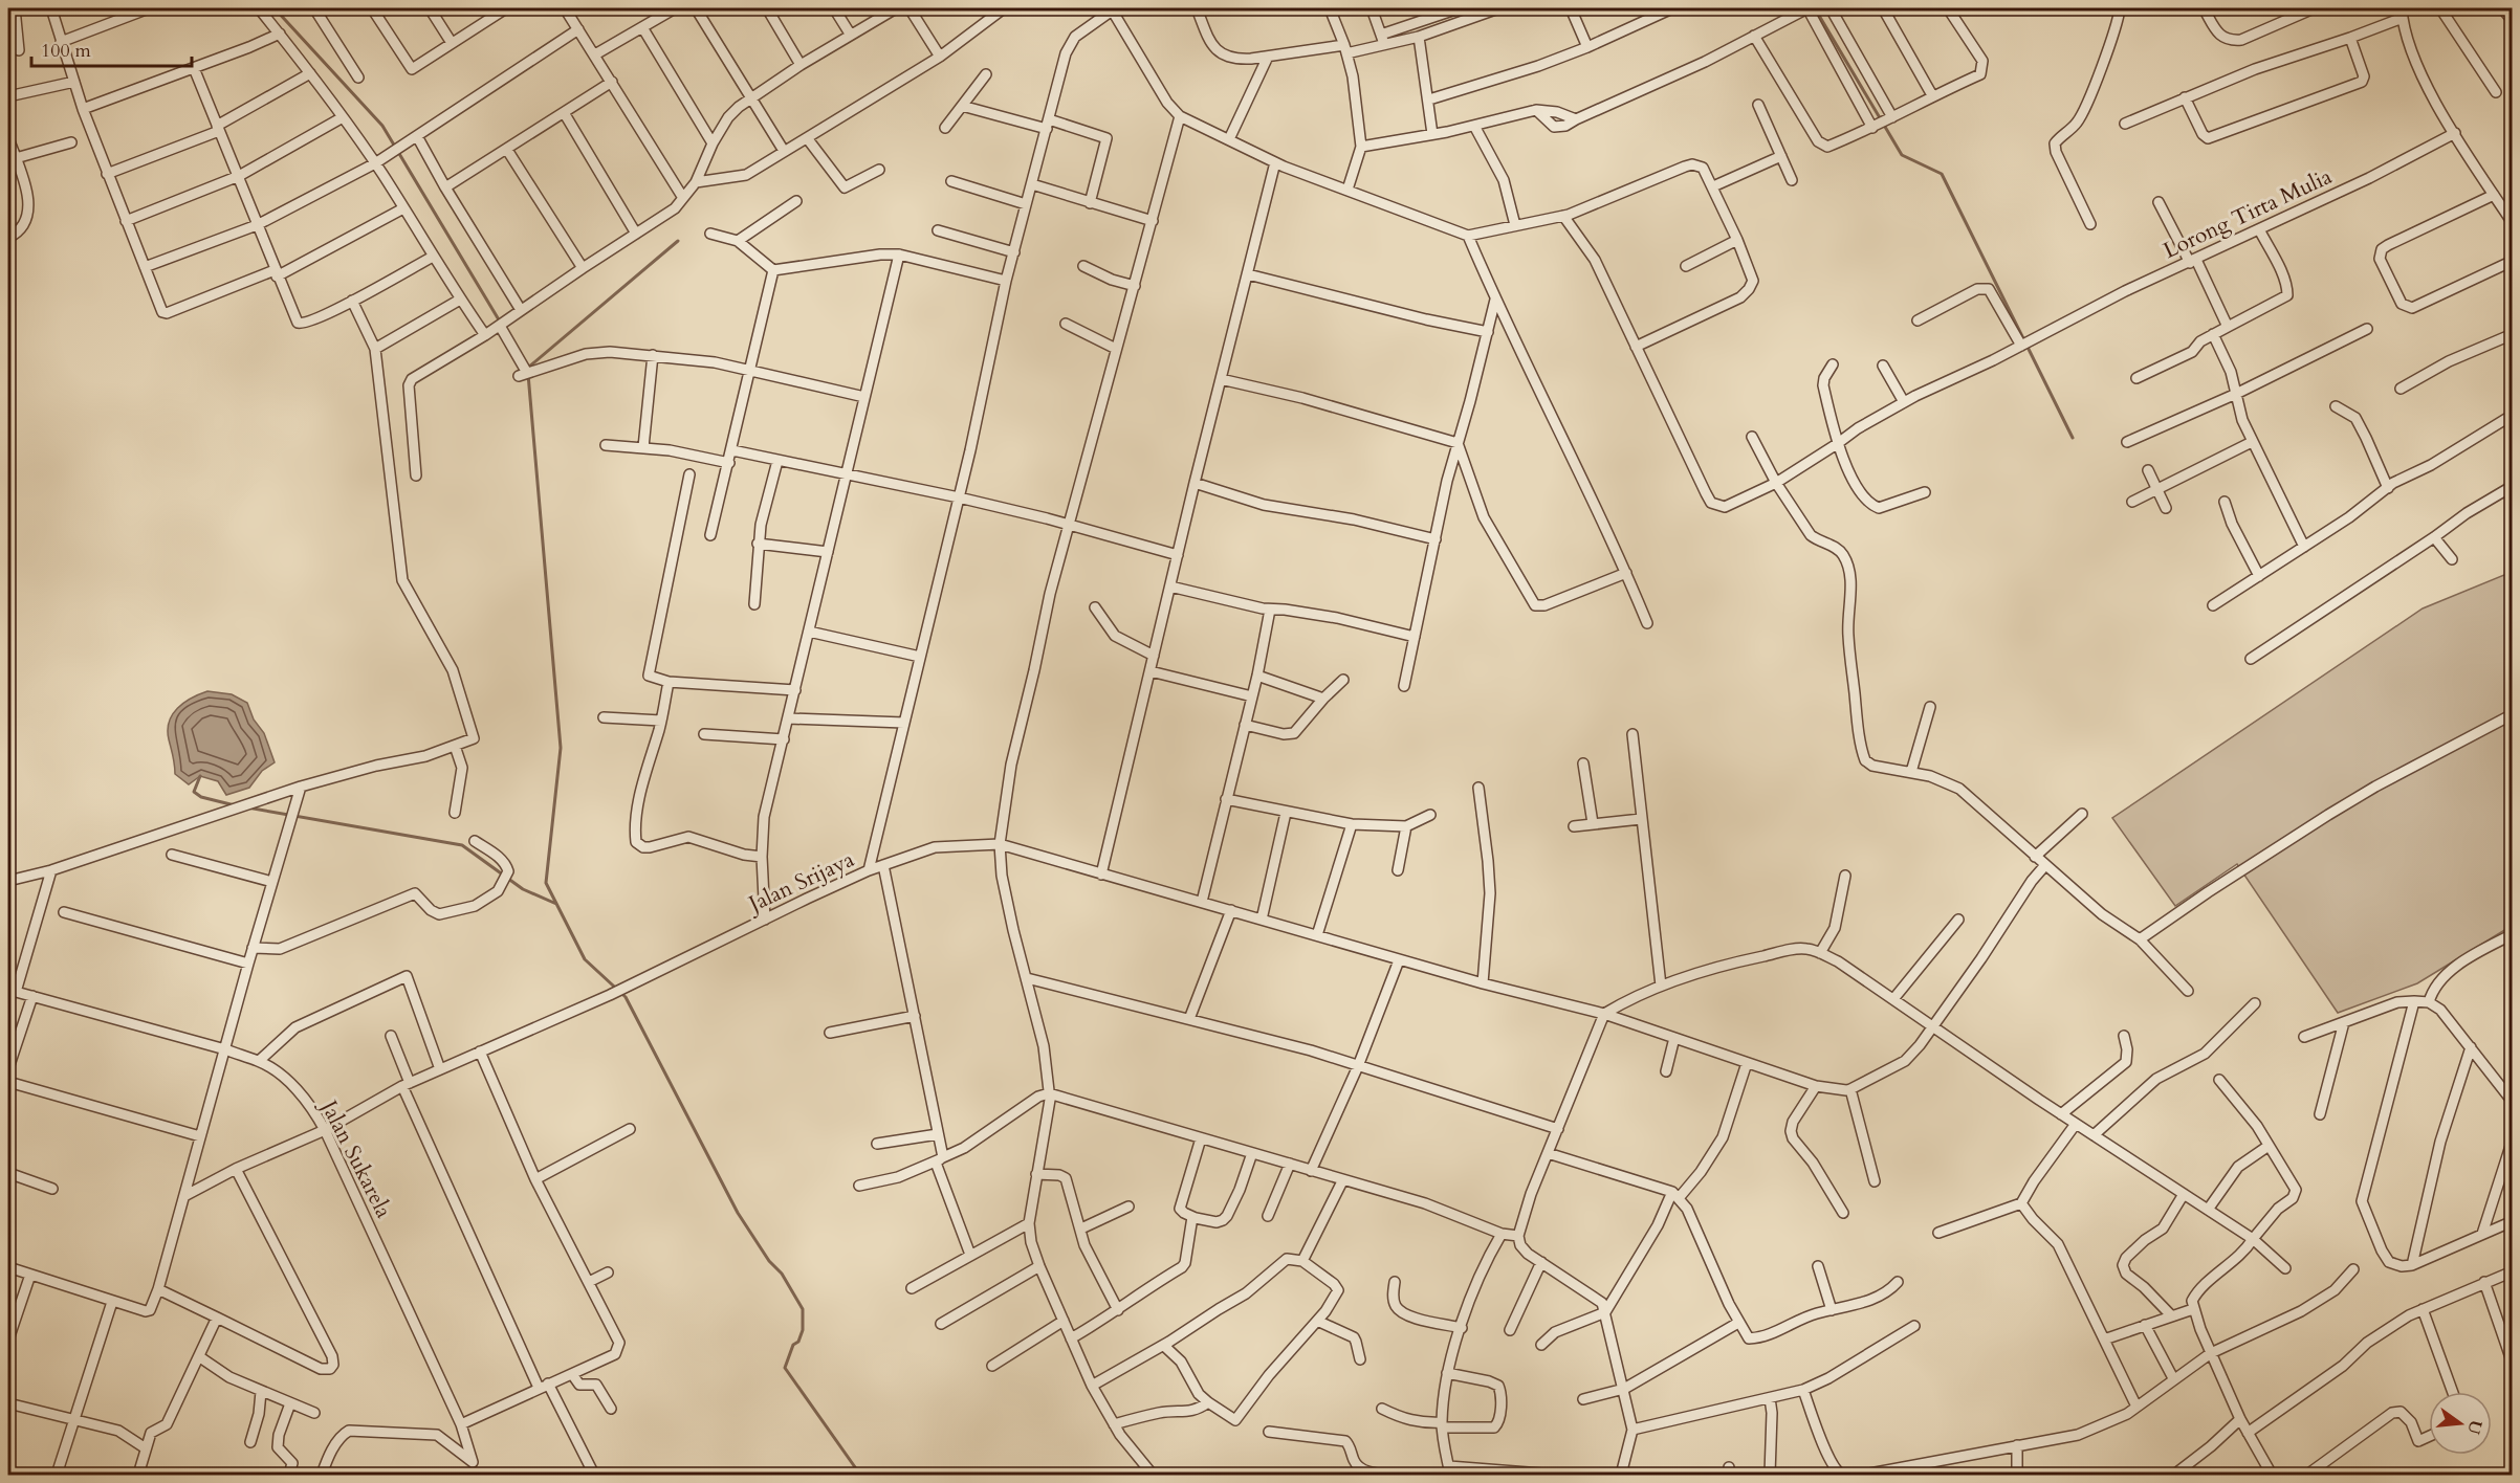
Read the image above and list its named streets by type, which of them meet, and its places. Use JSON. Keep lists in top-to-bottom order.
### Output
{
  "streets": {
    "street": ["Lorong Tirta Mulia", "Jalan Srijaya", "Jalan Sukarela"]
  },
  "scale_bar": "100 m",
  "north": "right"
}
